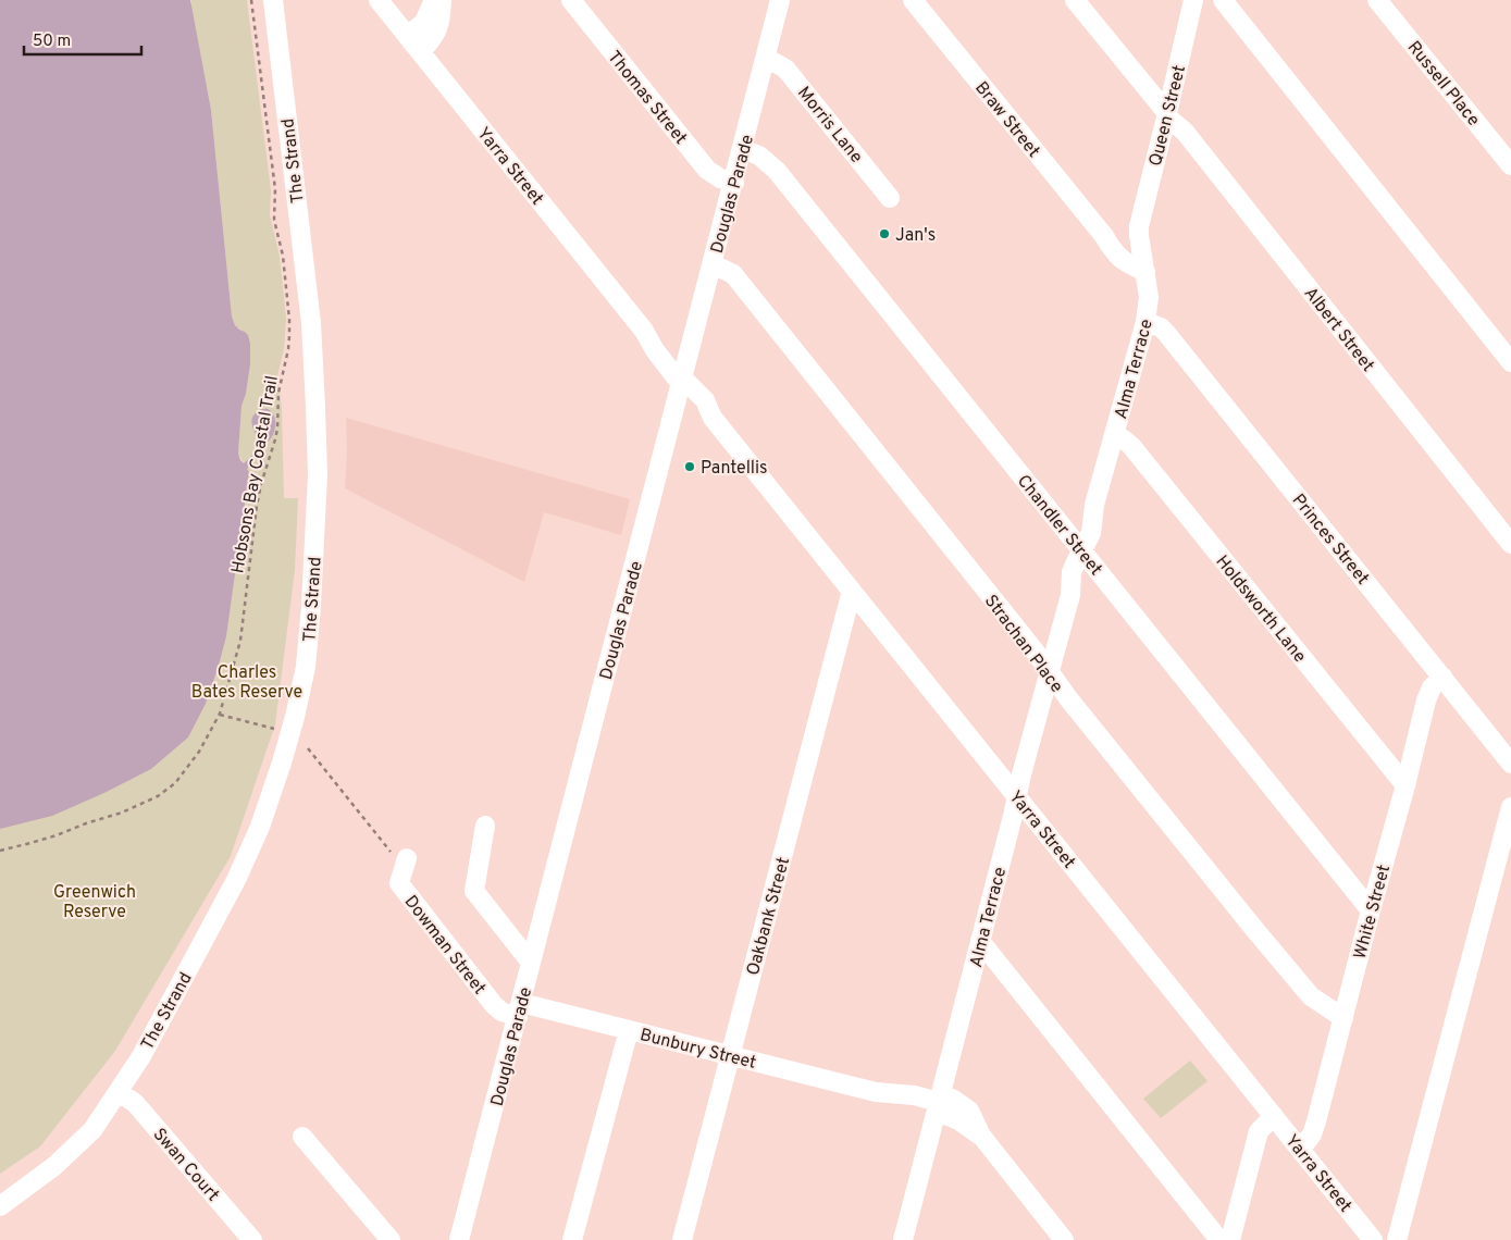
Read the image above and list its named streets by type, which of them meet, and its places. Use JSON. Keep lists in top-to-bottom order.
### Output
{
  "streets": {
    "street": [
      "Russell Place",
      "Thomas Street",
      "Queen Street",
      "Braw Street",
      "Morris Lane",
      "The Strand",
      "Yarra Street",
      "Douglas Parade",
      "Albert Street",
      "Alma Terrace",
      "Chandler Street",
      "Princes Street",
      "Holdsworth Lane",
      "Strachan Place",
      "White Street",
      "Oakbank Street",
      "Dowman Street",
      "Bunbury Street",
      "Swan Court"
    ],
    "path": ["Hobsons Bay Coastal Trail"]
  },
  "crossings": [
    ["Thomas Street", "Douglas Parade"],
    ["Queen Street", "Albert Street"],
    ["Queen Street", "Alma Terrace"],
    ["Braw Street", "Alma Terrace"],
    ["Morris Lane", "Douglas Parade"],
    ["The Strand", "Swan Court"],
    ["Yarra Street", "Douglas Parade"],
    ["Yarra Street", "Alma Terrace"],
    ["Yarra Street", "White Street"],
    ["Yarra Street", "Oakbank Street"],
    ["Douglas Parade", "Chandler Street"],
    ["Douglas Parade", "Strachan Place"],
    ["Douglas Parade", "Dowman Street"],
    ["Douglas Parade", "Bunbury Street"],
    ["Alma Terrace", "Chandler Street"],
    ["Alma Terrace", "Princes Street"],
    ["Alma Terrace", "Holdsworth Lane"],
    ["Alma Terrace", "Strachan Place"],
    ["Alma Terrace", "Bunbury Street"],
    ["Chandler Street", "White Street"],
    ["Princes Street", "White Street"],
    ["Holdsworth Lane", "White Street"],
    ["Strachan Place", "White Street"],
    ["Oakbank Street", "Bunbury Street"],
    ["Dowman Street", "Bunbury Street"]
  ],
  "parks": ["Charles Bates Reserve", "Greenwich Reserve"],
  "places": ["Jan's", "Pantellis"],
  "scale_bar": "50 m"
}
